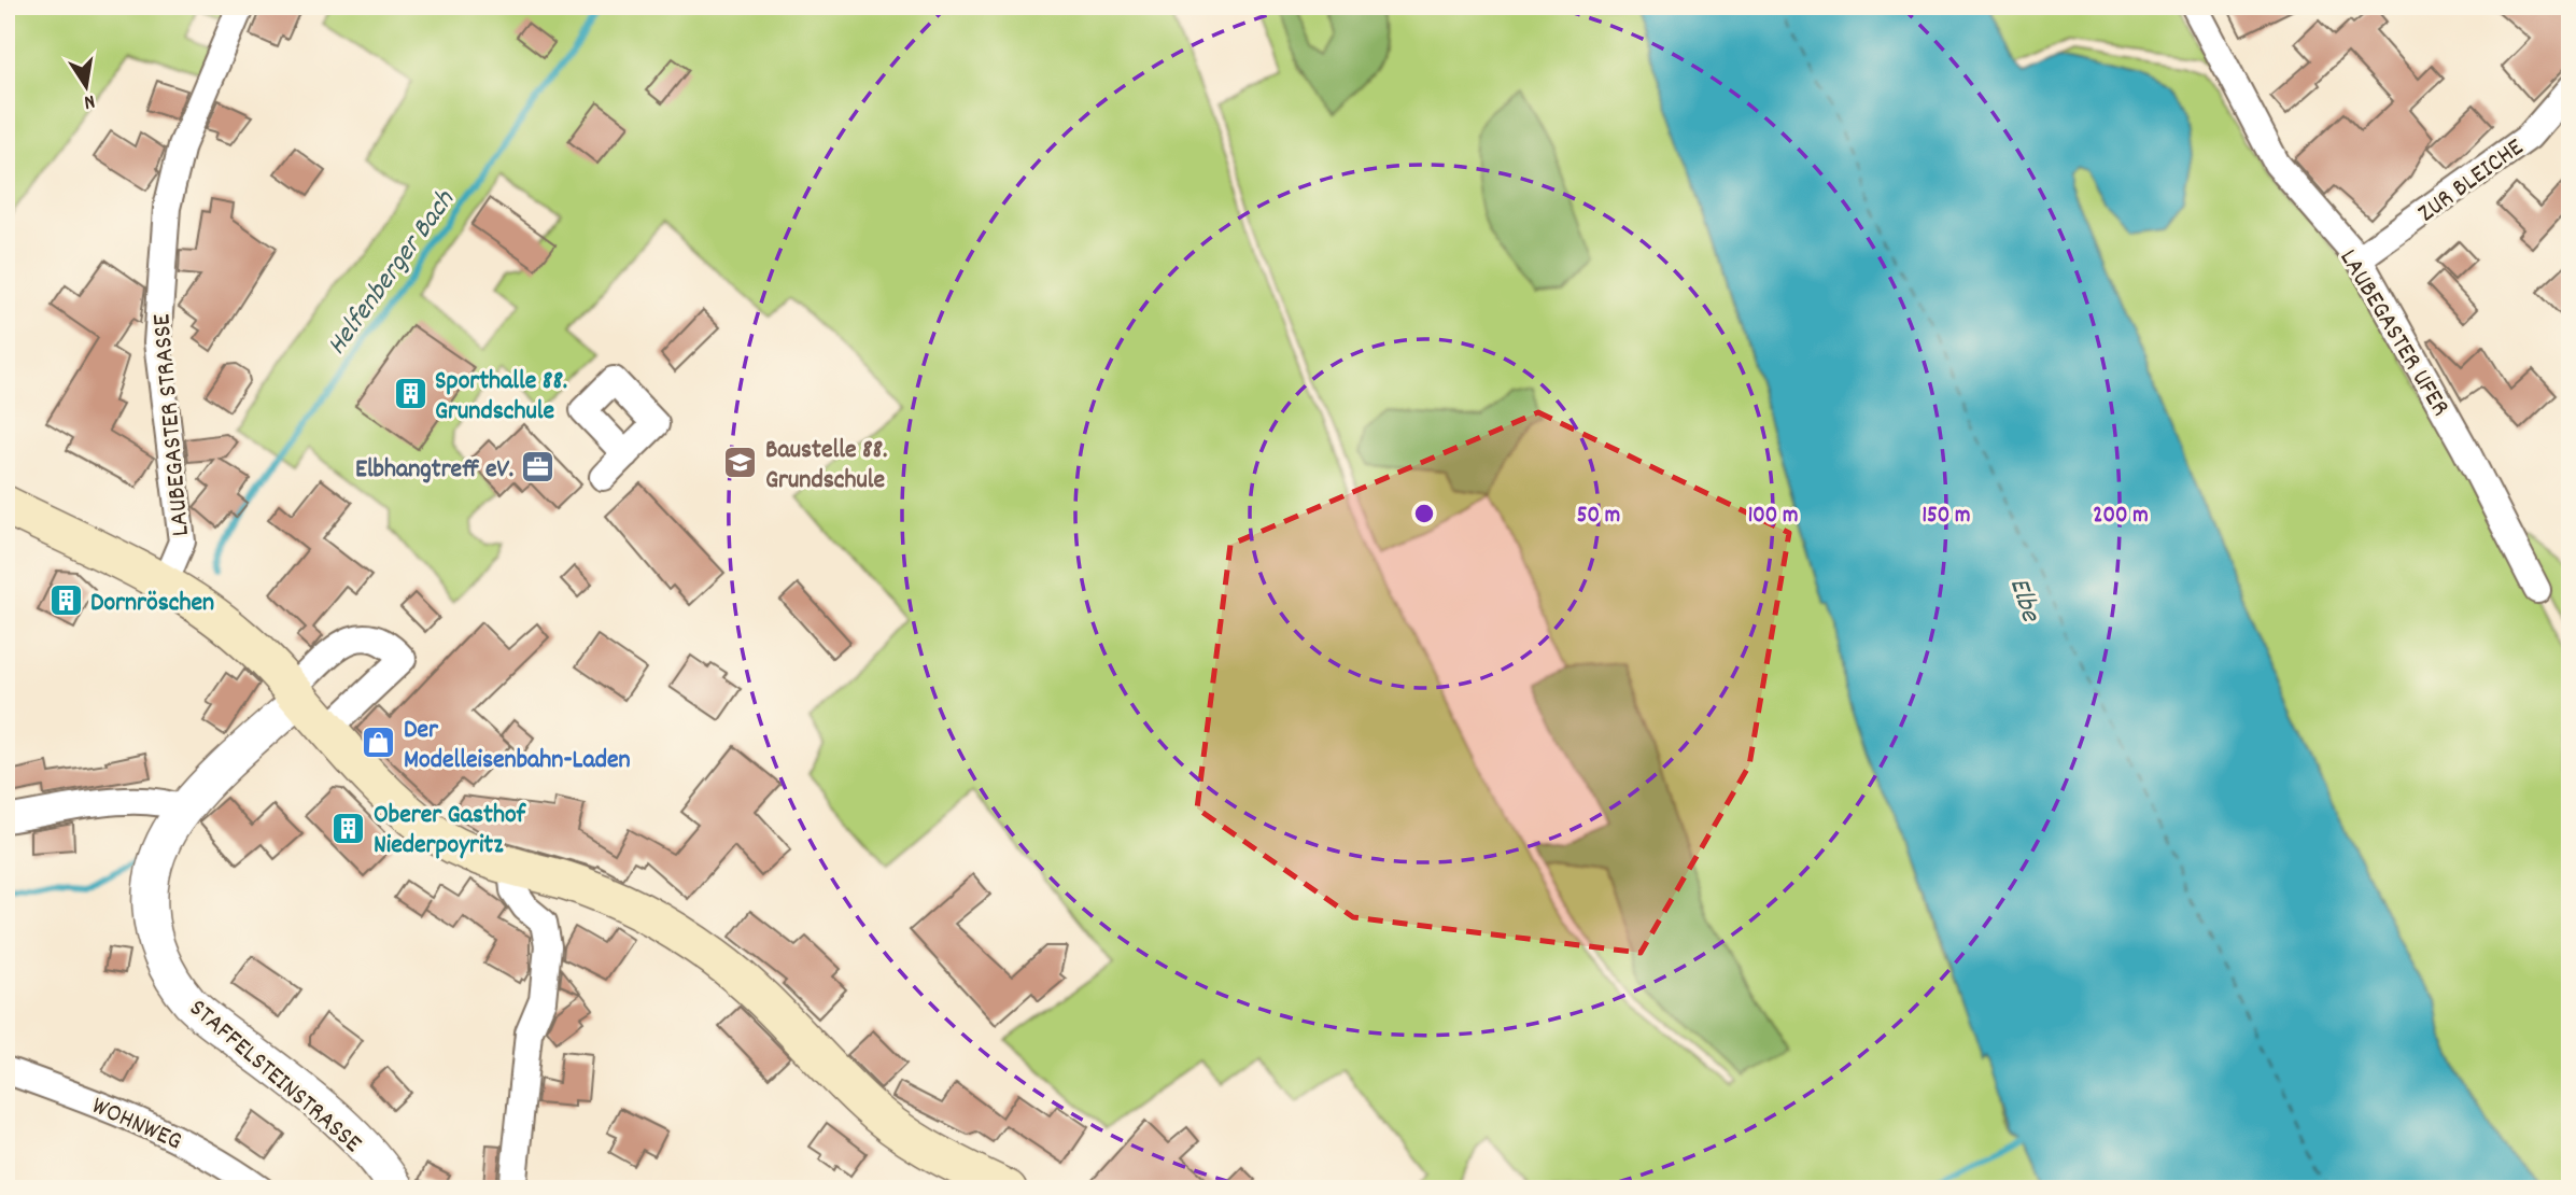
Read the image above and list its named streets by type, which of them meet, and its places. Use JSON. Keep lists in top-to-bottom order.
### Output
{
  "streets": {
    "street": [
      "ZUR BLEICHE",
      "LAUBEGASTER UFER",
      "LAUBEGASTER STRASSE",
      "STAFFELSTEINSTRASSE",
      "WOHNWEG"
    ]
  },
  "crossings": [
    ["ZUR BLEICHE", "LAUBEGASTER UFER"]
  ],
  "water": ["Helfenberger Bach", "Elbe"],
  "places": {
    "building": ["Sporthalle 88. Grundschule", "Dornröschen", "Oberer Gasthof Niederpoyritz"],
    "school or university": ["Baustelle 88. Grundschule"],
    "office": ["Elbhangtreff eV."],
    "shop": ["Der Modelleisenbahn-Laden"]
  },
  "north": "bottom",
  "rings": [
    "50 m",
    "100 m",
    "150 m",
    "200 m"
  ]
}
